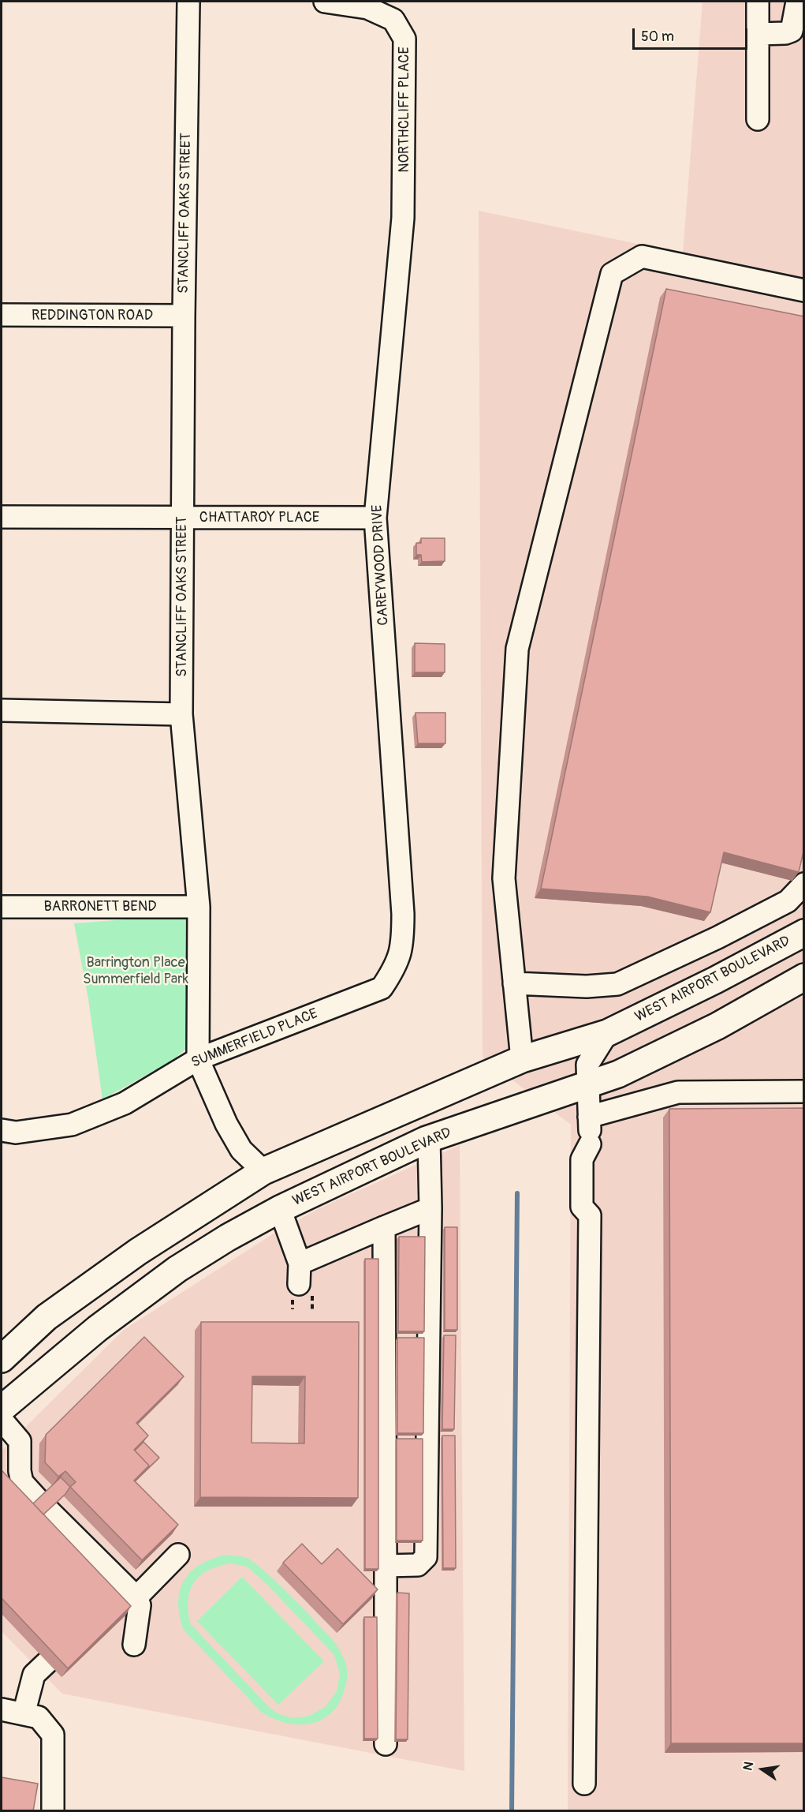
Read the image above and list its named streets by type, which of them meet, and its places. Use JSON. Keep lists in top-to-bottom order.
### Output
{
  "streets": {
    "main road": ["WEST AIRPORT BOULEVARD"],
    "street": [
      "NORTHCLIFF PLACE",
      "STANCLIFF OAKS STREET",
      "REDDINGTON ROAD",
      "CHATTAROY PLACE",
      "CAREYWOOD DRIVE",
      "BARRONETT BEND",
      "SUMMERFIELD PLACE"
    ]
  },
  "crossings": [
    ["NORTHCLIFF PLACE", "CAREYWOOD DRIVE"],
    ["STANCLIFF OAKS STREET", "REDDINGTON ROAD"],
    ["STANCLIFF OAKS STREET", "CHATTAROY PLACE"],
    ["STANCLIFF OAKS STREET", "BARRONETT BEND"],
    ["STANCLIFF OAKS STREET", "WEST AIRPORT BOULEVARD"],
    ["STANCLIFF OAKS STREET", "SUMMERFIELD PLACE"],
    ["CHATTAROY PLACE", "CAREYWOOD DRIVE"],
    ["CAREYWOOD DRIVE", "SUMMERFIELD PLACE"]
  ],
  "parks": ["Barrington Place Summerfield Park"],
  "scale_bar": "50 m",
  "north": "left"
}
